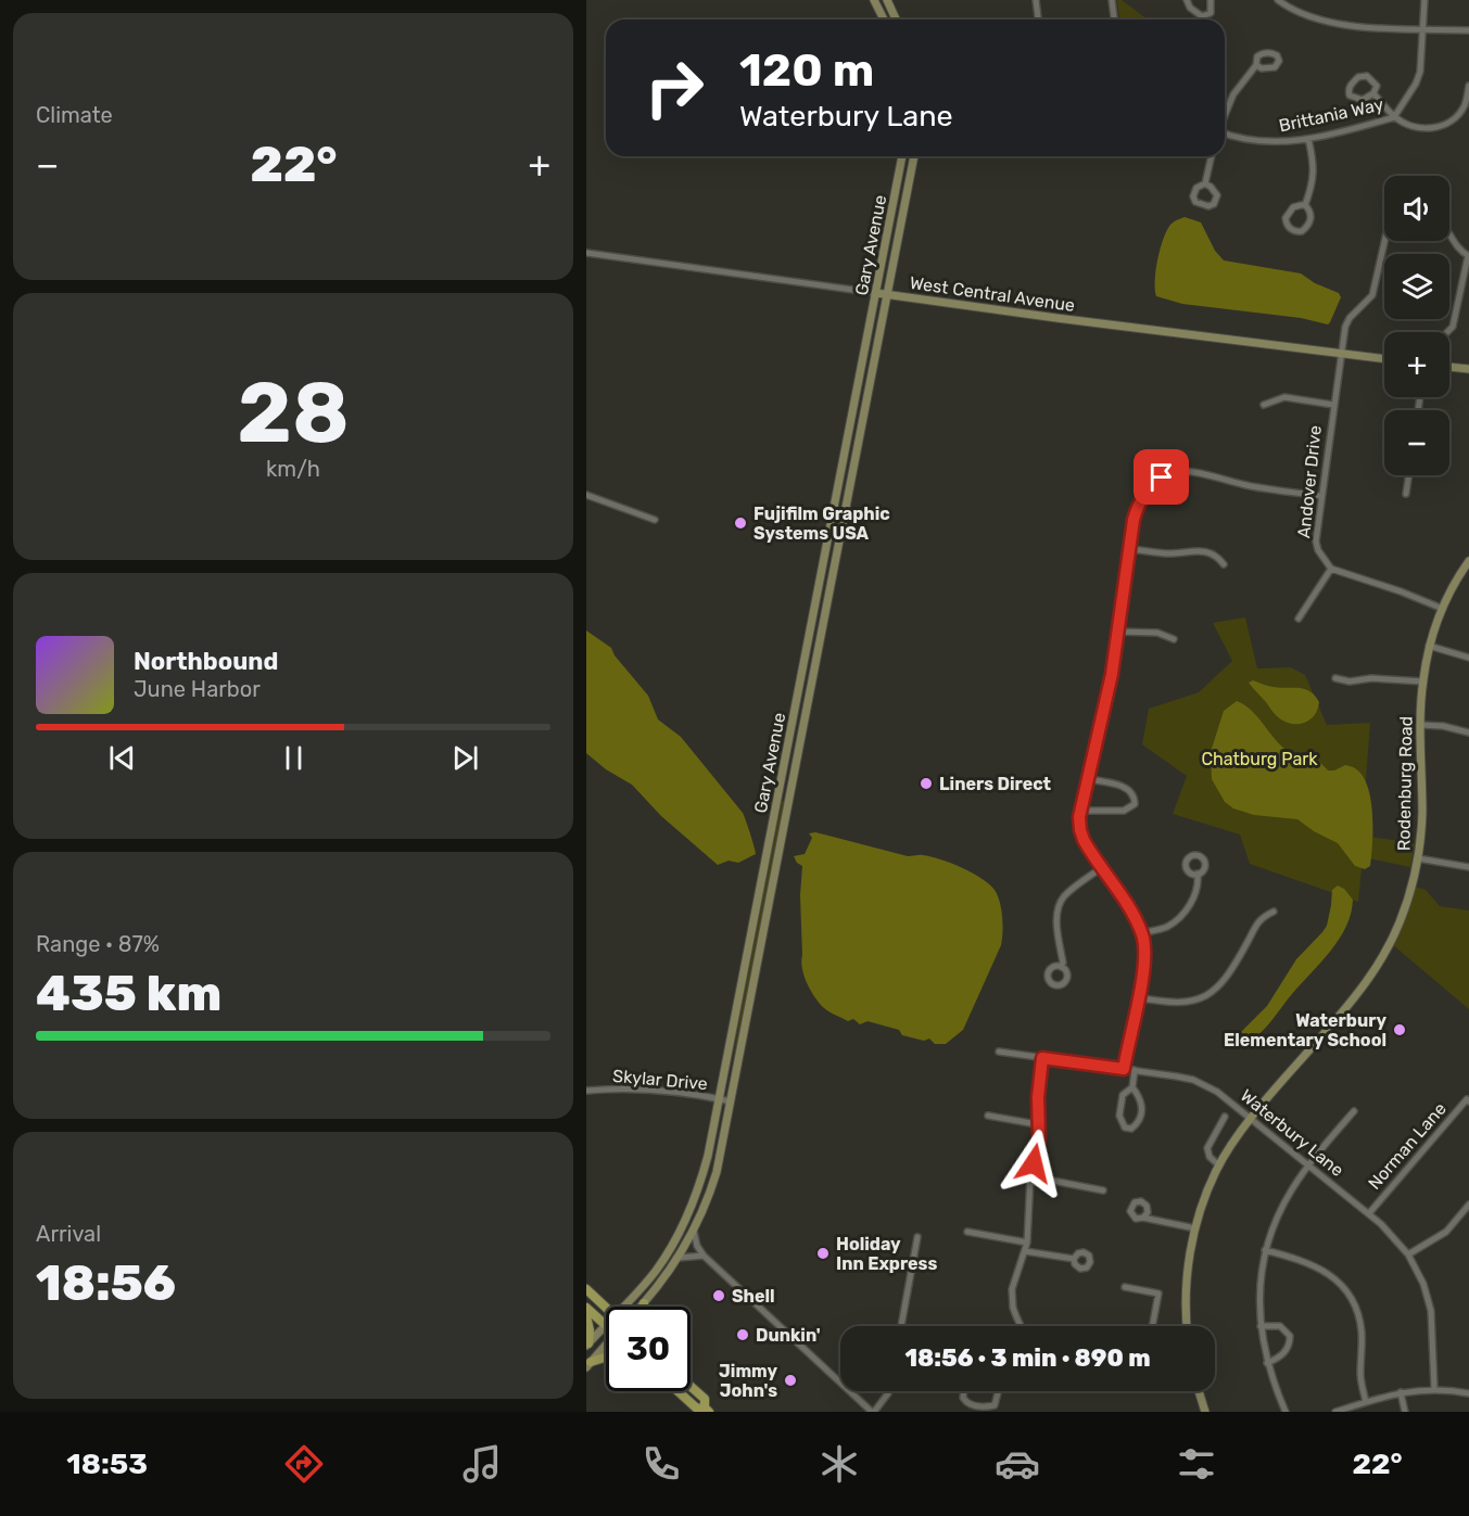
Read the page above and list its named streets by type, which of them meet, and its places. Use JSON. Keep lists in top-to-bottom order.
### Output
{
  "streets": {
    "main road": ["Gary Avenue", "West Central Avenue", "Rodenburg Road"],
    "street": [
      "Brittania Way",
      "Andover Drive",
      "Skylar Drive",
      "Waterbury Lane",
      "Norman Lane"
    ]
  },
  "crossings": [
    ["Gary Avenue", "West Central Avenue"],
    ["Gary Avenue", "Skylar Drive"],
    ["West Central Avenue", "Andover Drive"],
    ["Rodenburg Road", "Waterbury Lane"],
    ["Waterbury Lane", "Norman Lane"]
  ],
  "parks": ["Chatburg Park"],
  "places": [
    "Fujifilm Graphic Systems USA",
    "Liners Direct",
    "Waterbury Elementary School",
    "Holiday Inn Express",
    "Shell",
    "Dunkin'",
    "Jimmy John's"
  ],
  "page": {
    "tile": [
      "Climate",
      ["28", "km/h"],
      ["Range · 87%", "435 km"],
      ["Arrival", "18:56"]
    ],
    "turn": ["120 m", "Waterbury Lane"],
    "heat": ["−", "22°", "+"],
    "map_buttons": ["+", "−"],
    "song": ["Northbound", "June Harbor"],
    "limit": "30",
    "trip": "18:56 · 3 min · 890 m",
    "tabs": ["18:53", "22°"]
  }
}
